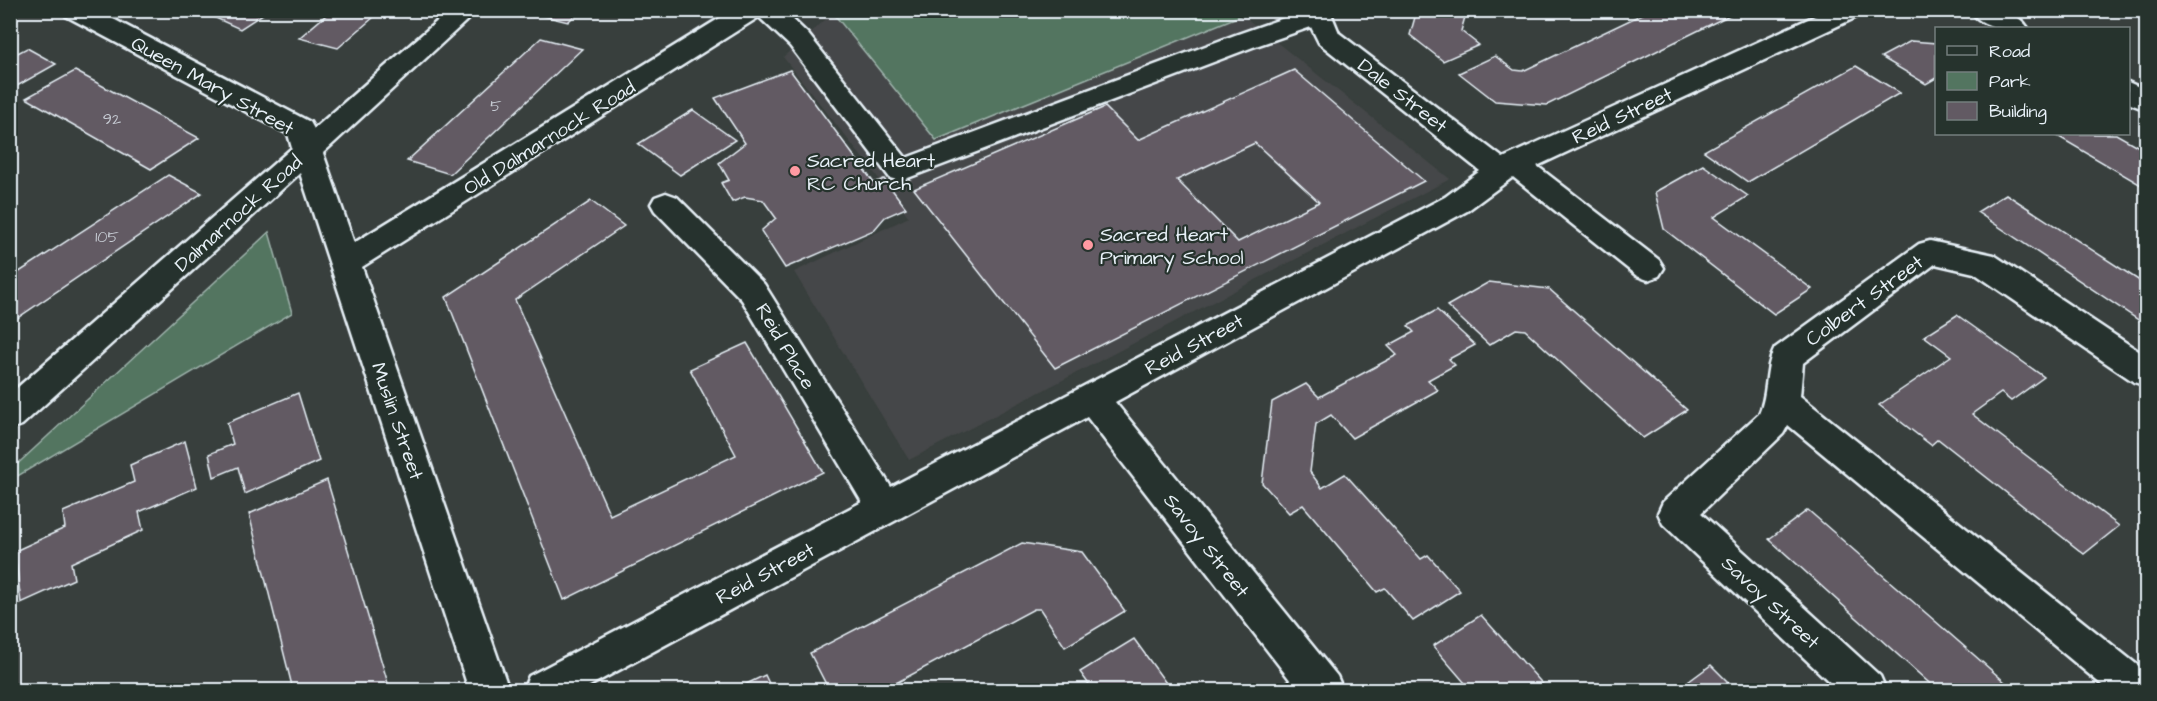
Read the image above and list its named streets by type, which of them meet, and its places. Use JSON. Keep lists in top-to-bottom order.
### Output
{
  "streets": {
    "street": [
      "Queen Mary Street",
      "Dale Street",
      "Reid Street",
      "Old Dalmarnock Road",
      "Dalmarnock Road",
      "Colbert Street",
      "Reid Place",
      "Muslin Street",
      "Savoy Street"
    ]
  },
  "crossings": [
    ["Queen Mary Street", "Dalmarnock Road"],
    ["Queen Mary Street", "Muslin Street"],
    ["Dale Street", "Reid Street"],
    ["Reid Street", "Reid Place"],
    ["Reid Street", "Savoy Street"],
    ["Old Dalmarnock Road", "Muslin Street"],
    ["Dalmarnock Road", "Muslin Street"],
    ["Colbert Street", "Savoy Street"]
  ],
  "places": ["Sacred Heart RC Church", "Sacred Heart Primary School"],
  "house_numbers": ["5", "92", "105"],
  "legend": ["Road", "Park", "Building"]
}
